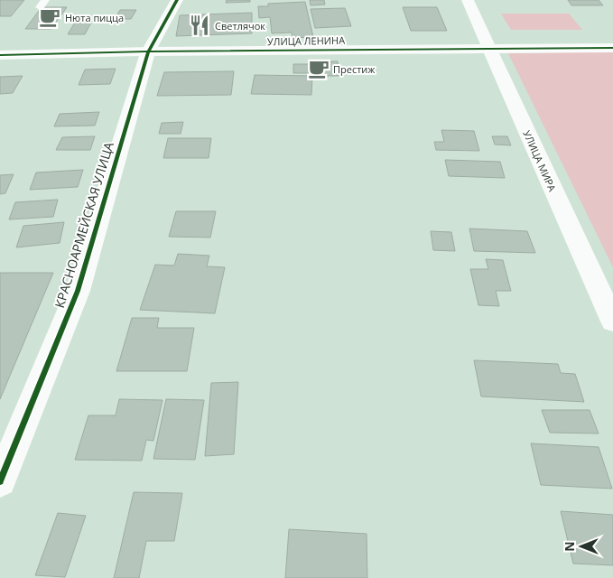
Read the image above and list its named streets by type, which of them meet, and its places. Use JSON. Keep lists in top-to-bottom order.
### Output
{
  "streets": {
    "street": ["УЛИЦА ЛЕНИНА", "УЛИЦА МИРА", "КРАСНОАРМЕЙСКАЯ УЛИЦА"]
  },
  "crossings": [
    ["УЛИЦА ЛЕНИНА", "УЛИЦА МИРА"],
    ["УЛИЦА ЛЕНИНА", "КРАСНОАРМЕЙСКАЯ УЛИЦА"]
  ],
  "places": {
    "cafe": ["Нюта пицца", "Престиж"],
    "restaurant": ["Светлячок"]
  },
  "north": "left"
}
